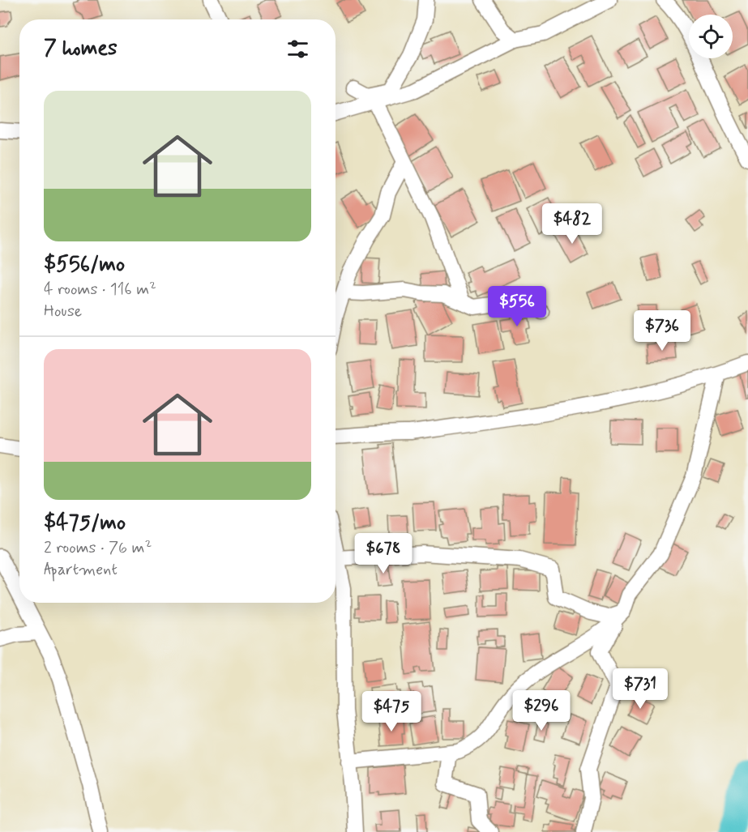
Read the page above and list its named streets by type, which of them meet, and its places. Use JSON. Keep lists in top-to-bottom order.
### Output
{
  "page": {
    "heading": "7 homes",
    "list": [
      {
        "name": "$556/mo",
        "note": "4 rooms · 116 m² · House"
      },
      {
        "name": "$475/mo",
        "note": "2 rooms · 76 m² · Apartment"
      }
    ],
    "price": [
      "$482",
      "$556",
      "$736",
      "$678",
      "$731",
      "$296",
      "$475"
    ]
  }
}
